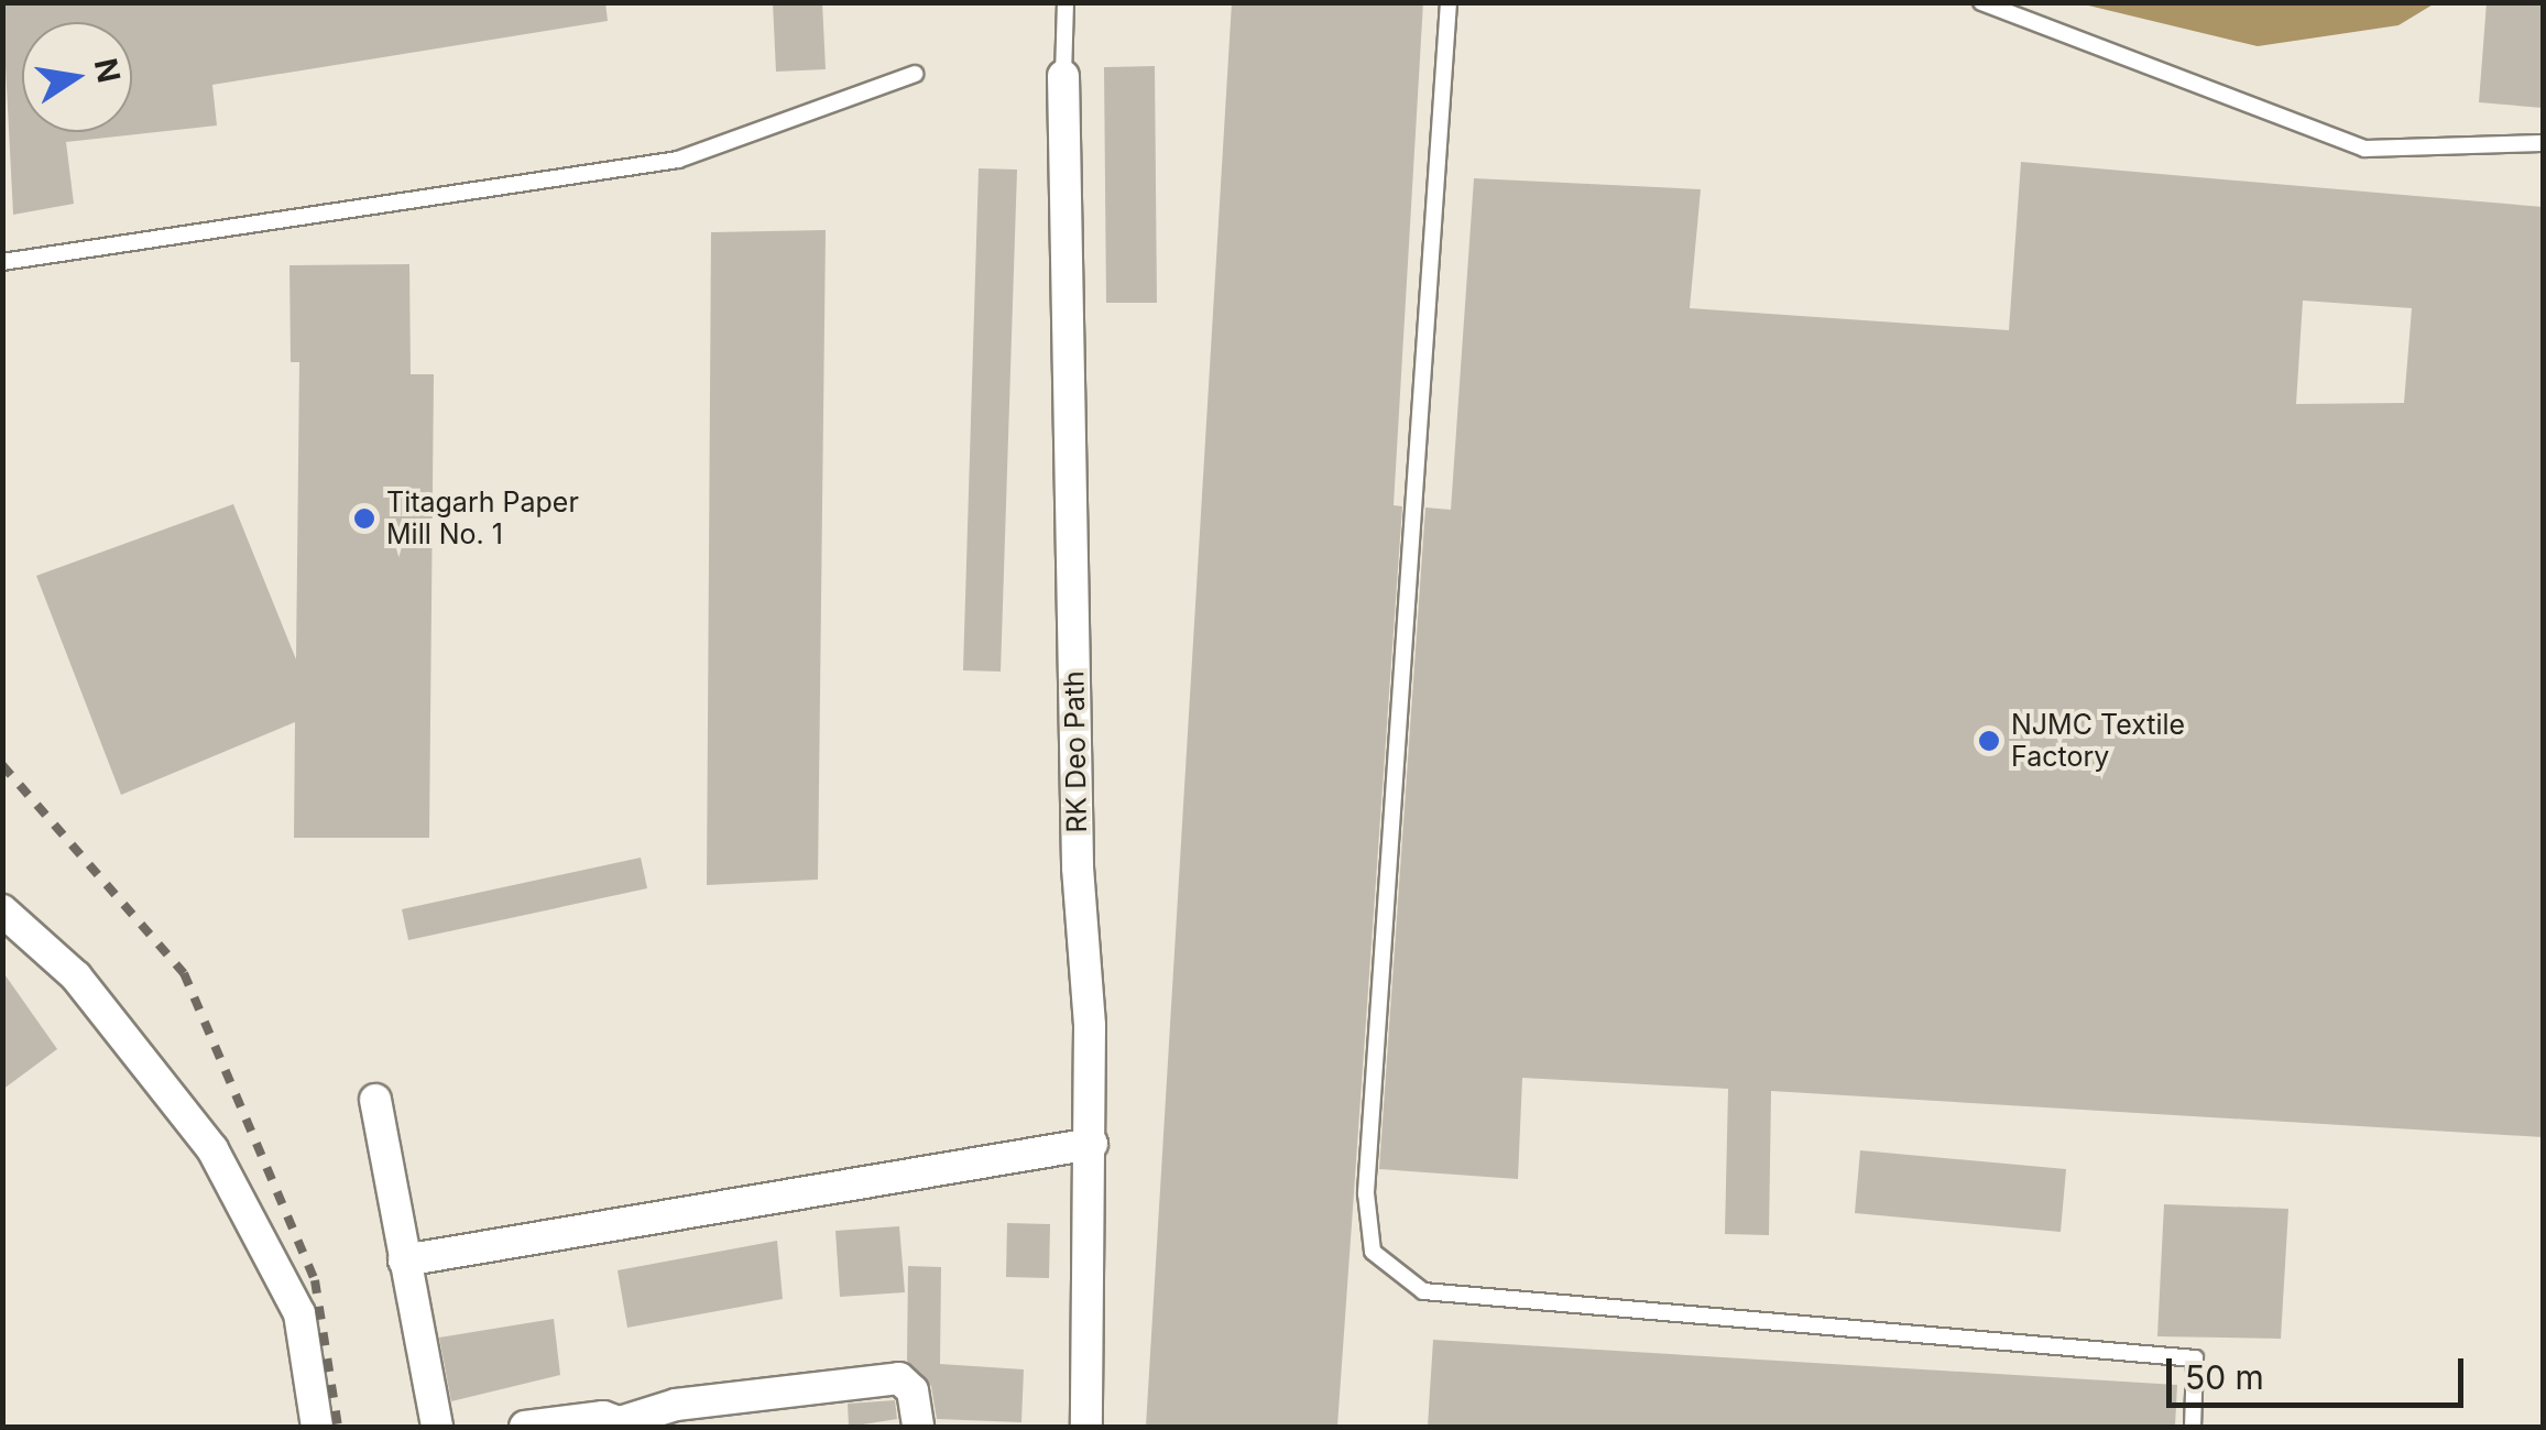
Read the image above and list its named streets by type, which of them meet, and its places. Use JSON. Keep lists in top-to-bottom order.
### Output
{
  "streets": {
    "street": ["RK Deo Path"]
  },
  "places": ["Titagarh Paper Mill No. 1", "NJMC Textile Factory"],
  "scale_bar": "50 m",
  "north": "right"
}
